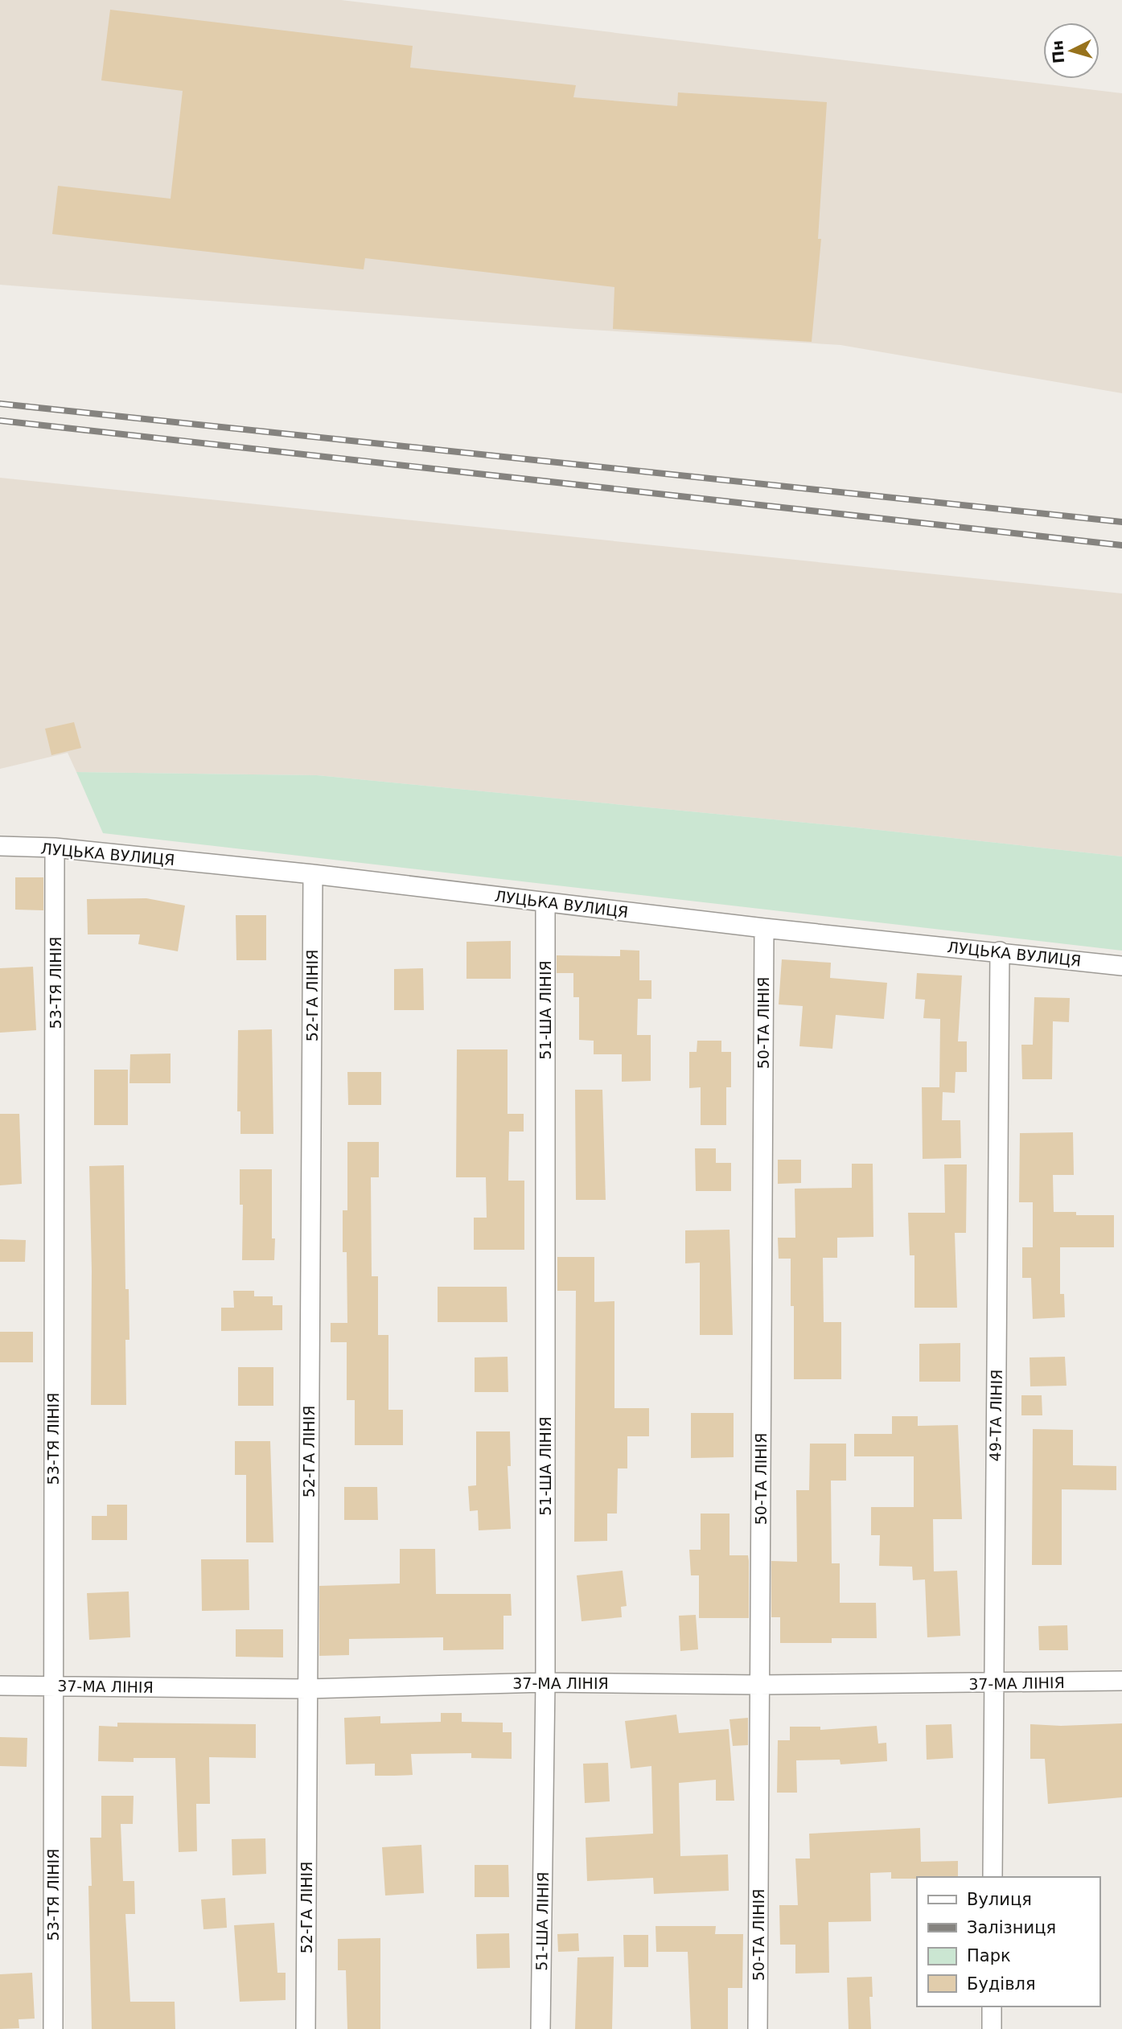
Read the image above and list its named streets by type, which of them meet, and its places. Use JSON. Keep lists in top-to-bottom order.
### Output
{
  "streets": {
    "street": [
      "ЛУЦЬКА ВУЛИЦЯ",
      "53-ТЯ ЛІНІЯ",
      "52-ГА ЛІНІЯ",
      "51-ША ЛІНІЯ",
      "50-ТА ЛІНІЯ",
      "49-ТА ЛІНІЯ",
      "37-МА ЛІНІЯ"
    ]
  },
  "crossings": [
    ["ЛУЦЬКА ВУЛИЦЯ", "53-ТЯ ЛІНІЯ"],
    ["ЛУЦЬКА ВУЛИЦЯ", "52-ГА ЛІНІЯ"],
    ["ЛУЦЬКА ВУЛИЦЯ", "51-ША ЛІНІЯ"],
    ["ЛУЦЬКА ВУЛИЦЯ", "50-ТА ЛІНІЯ"],
    ["ЛУЦЬКА ВУЛИЦЯ", "49-ТА ЛІНІЯ"],
    ["53-ТЯ ЛІНІЯ", "37-МА ЛІНІЯ"],
    ["52-ГА ЛІНІЯ", "37-МА ЛІНІЯ"],
    ["51-ША ЛІНІЯ", "37-МА ЛІНІЯ"],
    ["50-ТА ЛІНІЯ", "37-МА ЛІНІЯ"],
    ["49-ТА ЛІНІЯ", "37-МА ЛІНІЯ"]
  ],
  "legend": [
    "Вулиця",
    "Залізниця",
    "Парк",
    "Будівля"
  ],
  "north": "left"
}
